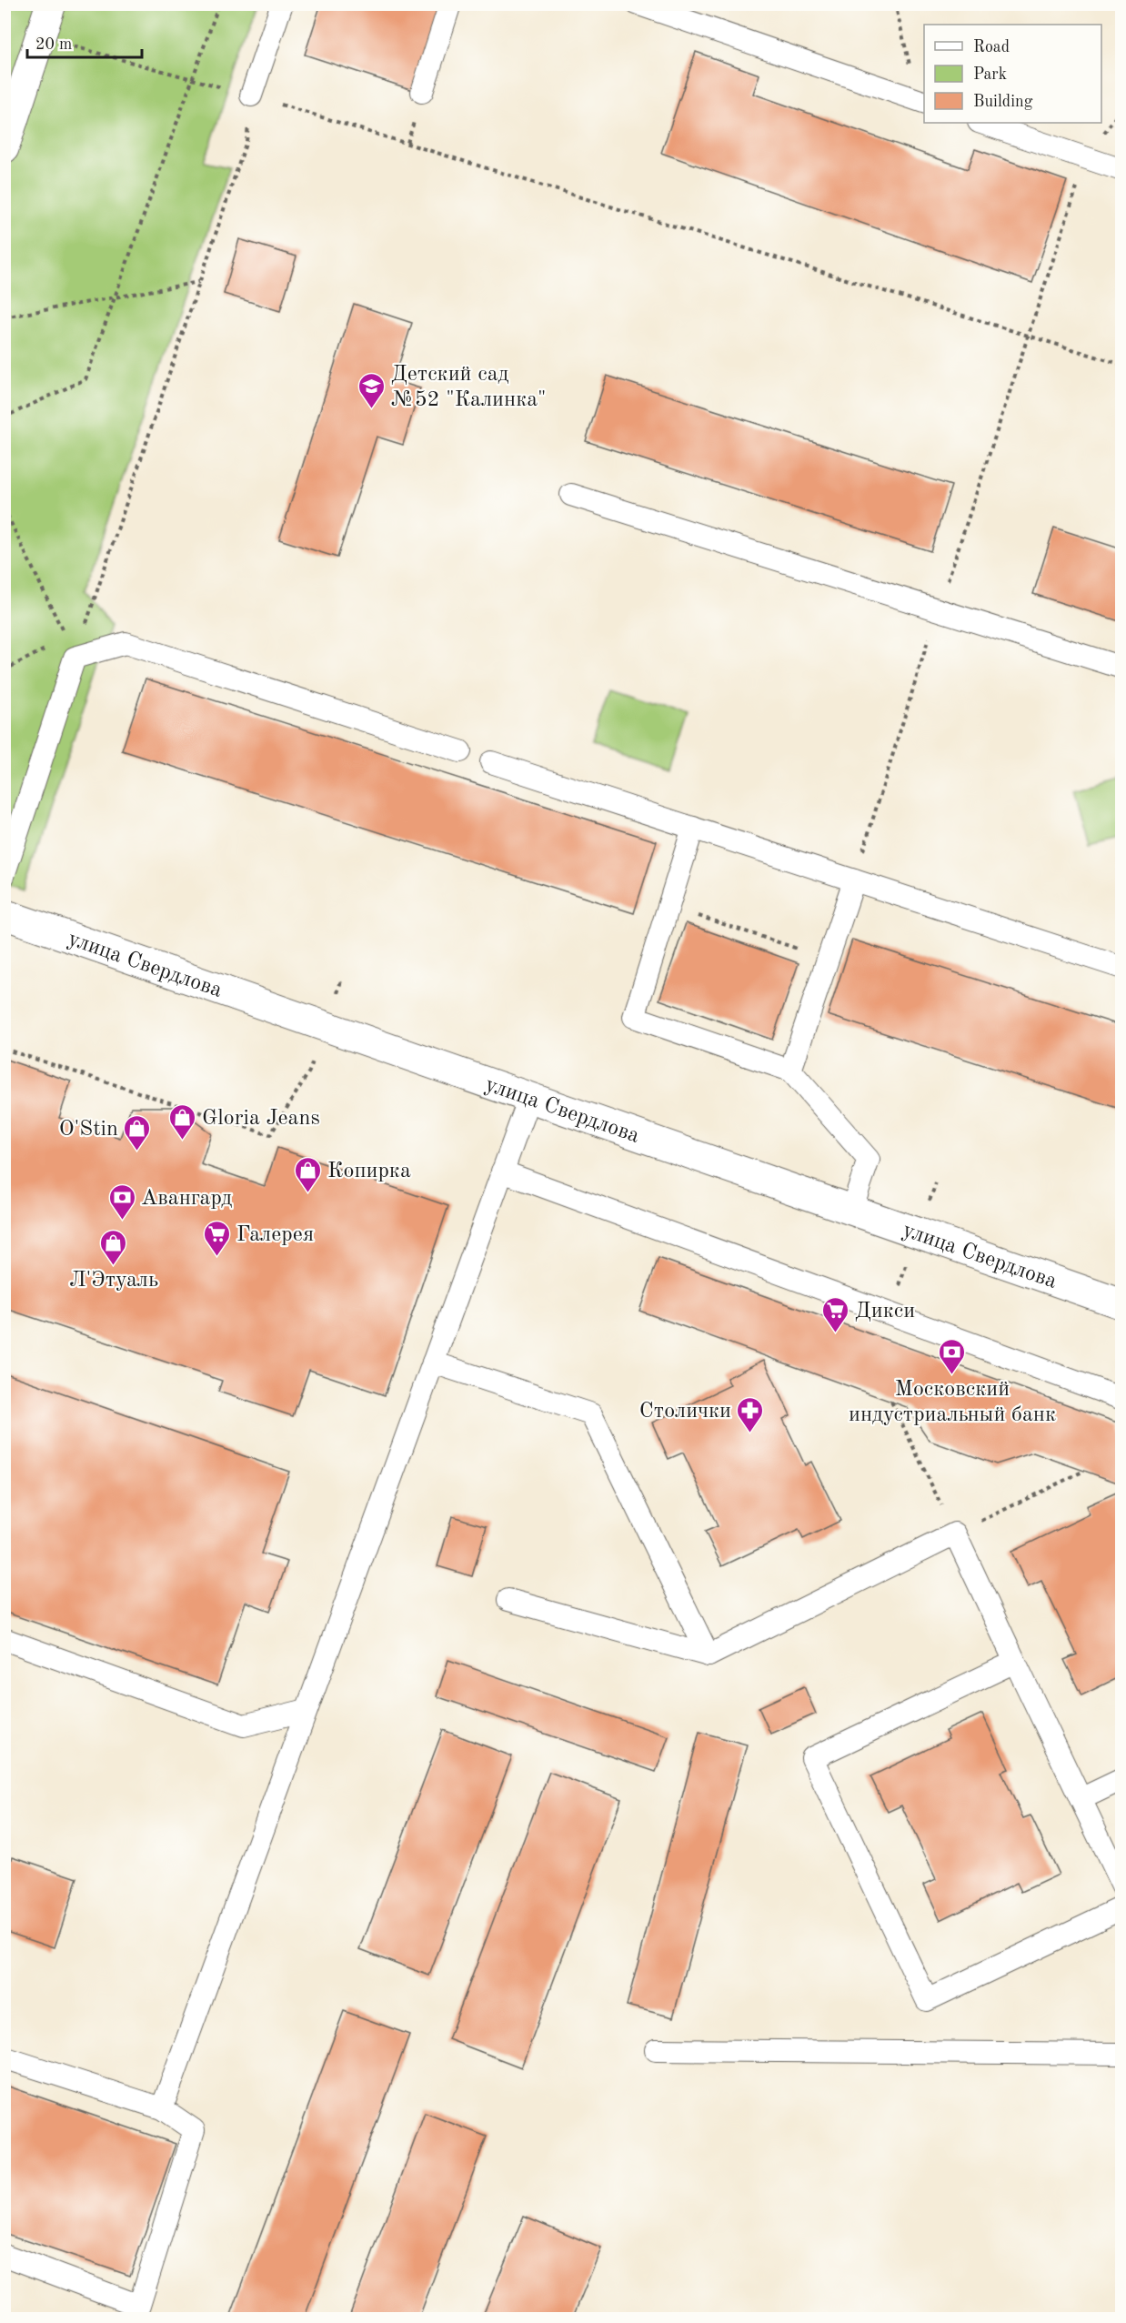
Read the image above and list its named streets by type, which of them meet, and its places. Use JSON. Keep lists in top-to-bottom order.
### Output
{
  "streets": {
    "street": ["улица Свердлова"]
  },
  "places": {
    "school or university": ["Детский сад №52 \"Калинка\""],
    "shop": [
      "Gloria Jeans",
      "O'Stin",
      "Копирка",
      "Л'Этуаль"
    ],
    "bank": ["Авангард", "Московский индустриальный банк"],
    "supermarket": ["Галерея", "Дикси"],
    "pharmacy": ["Столички"]
  },
  "legend": ["Road", "Park", "Building"],
  "scale_bar": "20 m"
}
